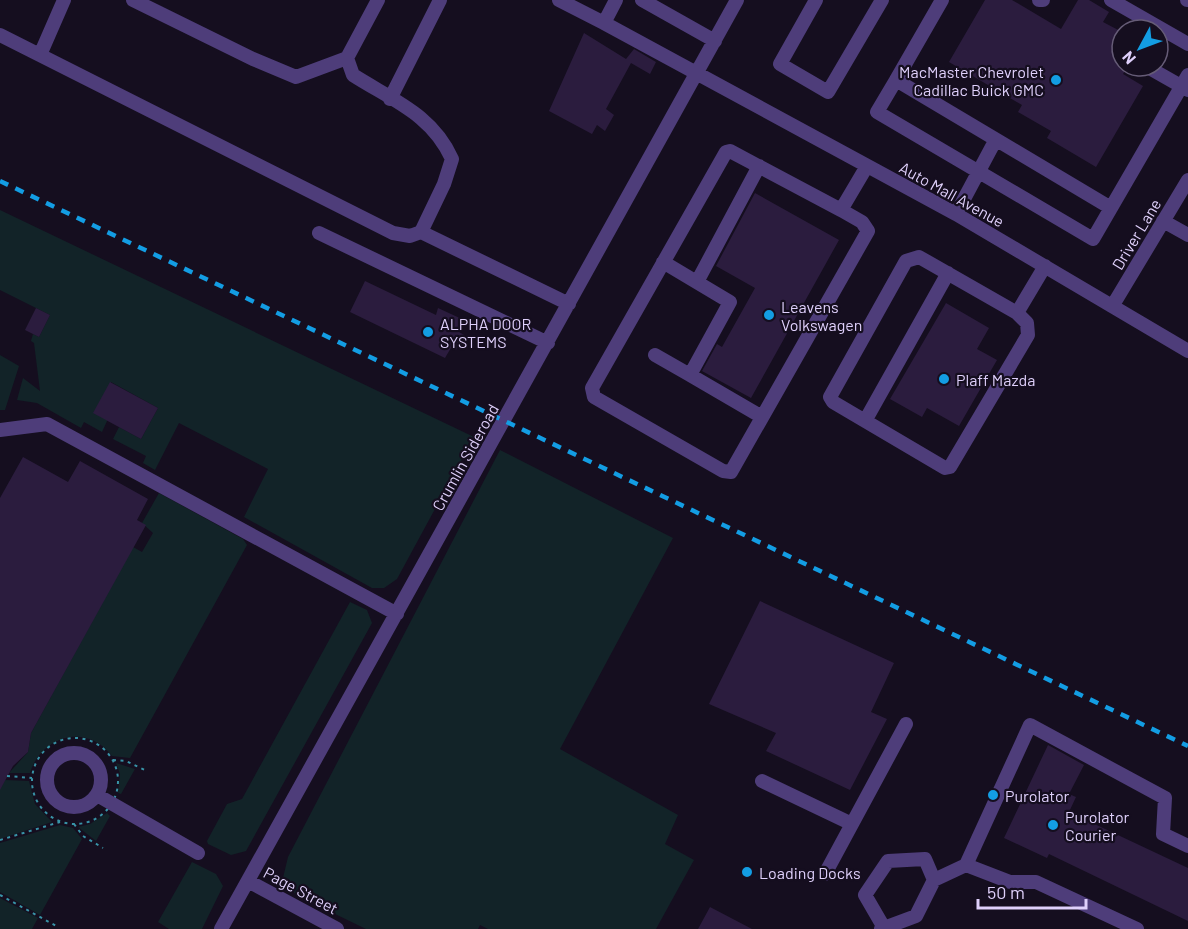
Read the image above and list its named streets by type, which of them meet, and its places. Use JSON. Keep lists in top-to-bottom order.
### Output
{
  "streets": {
    "street": [
      "Auto Mall Avenue",
      "Driver Lane",
      "Crumlin Sideroad",
      "Page Street"
    ]
  },
  "crossings": [
    ["Auto Mall Avenue", "Driver Lane"],
    ["Auto Mall Avenue", "Crumlin Sideroad"],
    ["Crumlin Sideroad", "Page Street"]
  ],
  "places": [
    "MacMaster Chevrolet Cadillac Buick GMC",
    "Leavens Volkswagen",
    "ALPHA DOOR SYSTEMS",
    "Plaff Mazda",
    "Purolator",
    "Purolator Courier",
    "Loading Docks"
  ],
  "scale_bar": "50 m",
  "north": "bottom left"
}
